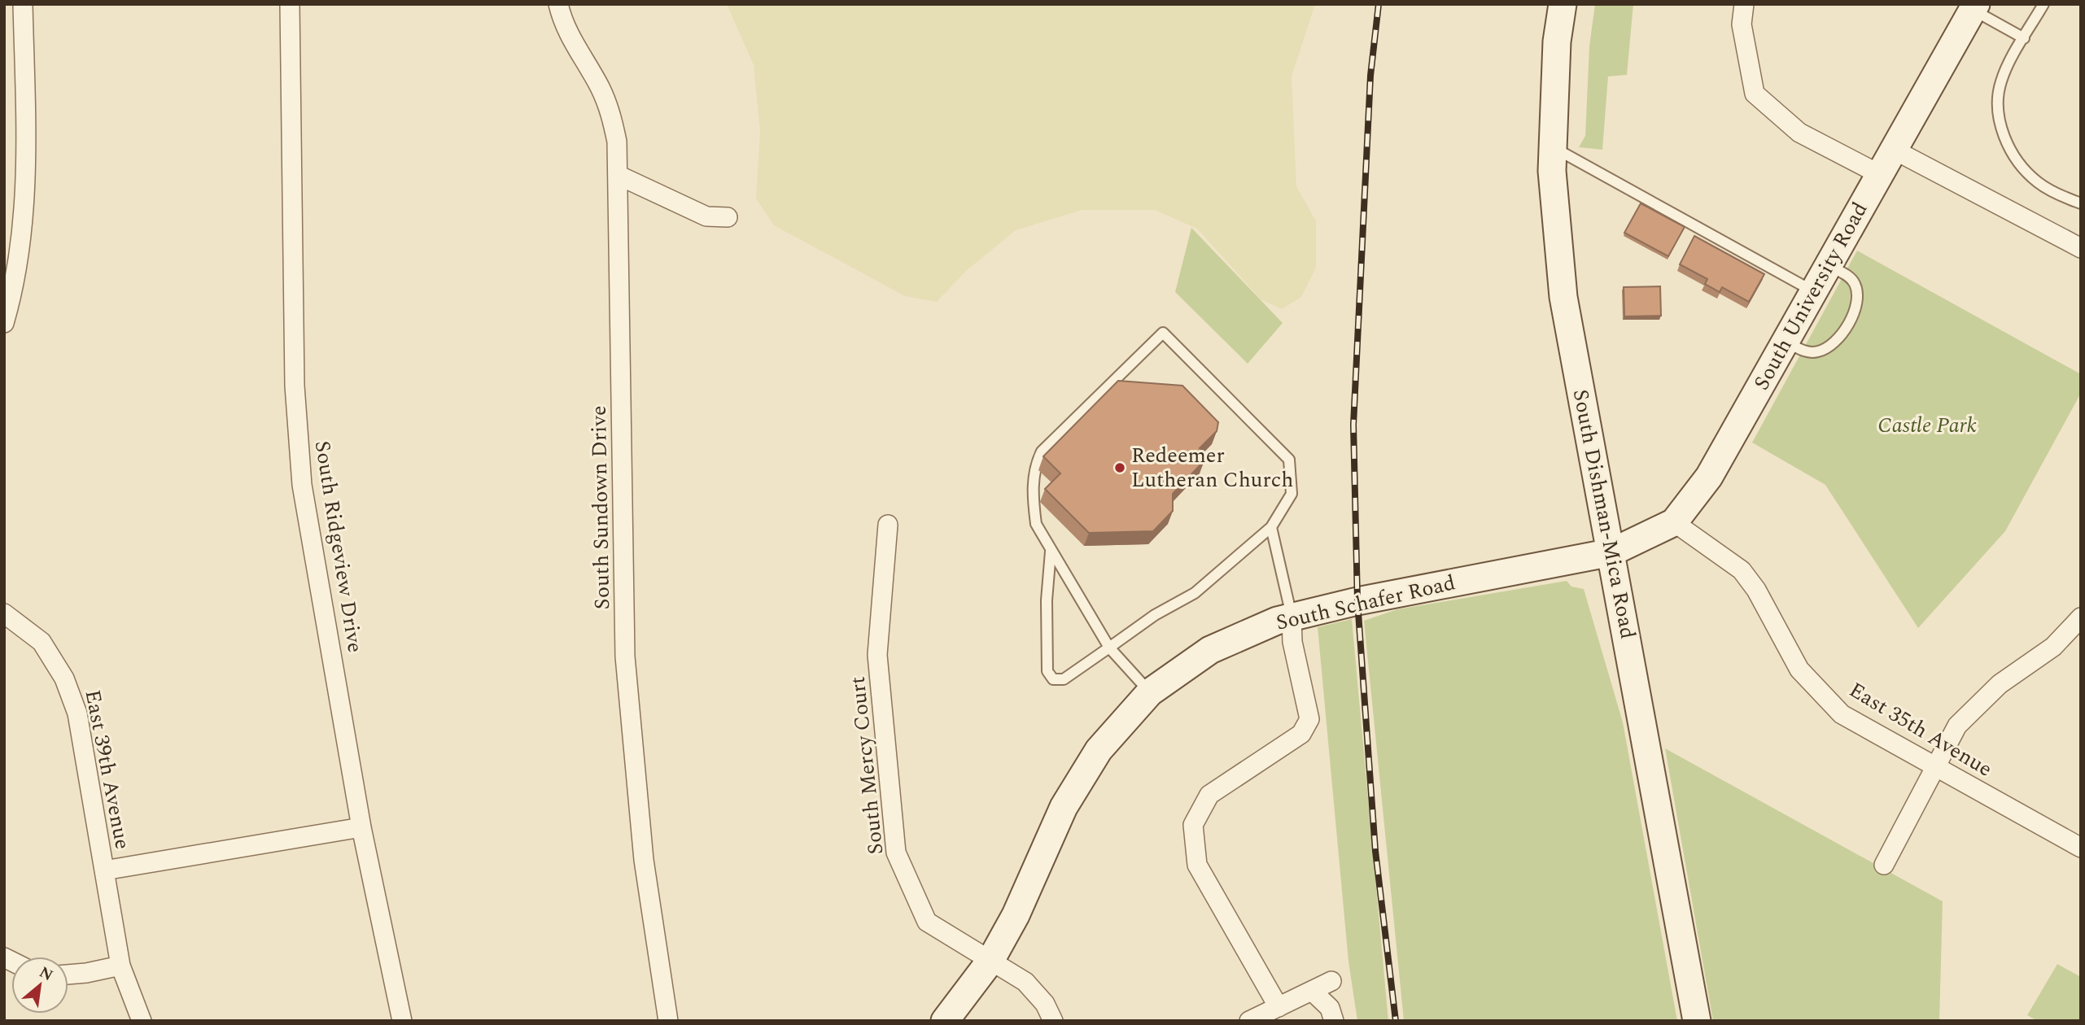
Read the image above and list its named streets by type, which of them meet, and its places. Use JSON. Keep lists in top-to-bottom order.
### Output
{
  "streets": {
    "street": [
      "South University Road",
      "South Sundown Drive",
      "South Dishman-Mica Road",
      "South Ridgeview Drive",
      "South Schafer Road",
      "East 35th Avenue",
      "South Mercy Court",
      "East 39th Avenue"
    ]
  },
  "crossings": [
    ["South University Road", "South Dishman-Mica Road"],
    ["South University Road", "South Schafer Road"],
    ["South University Road", "East 35th Avenue"],
    ["South Dishman-Mica Road", "South Schafer Road"],
    ["South Ridgeview Drive", "East 39th Avenue"],
    ["South Schafer Road", "South Mercy Court"]
  ],
  "parks": ["Castle Park"],
  "places": ["Redeemer Lutheran Church"],
  "north": "top right"
}
